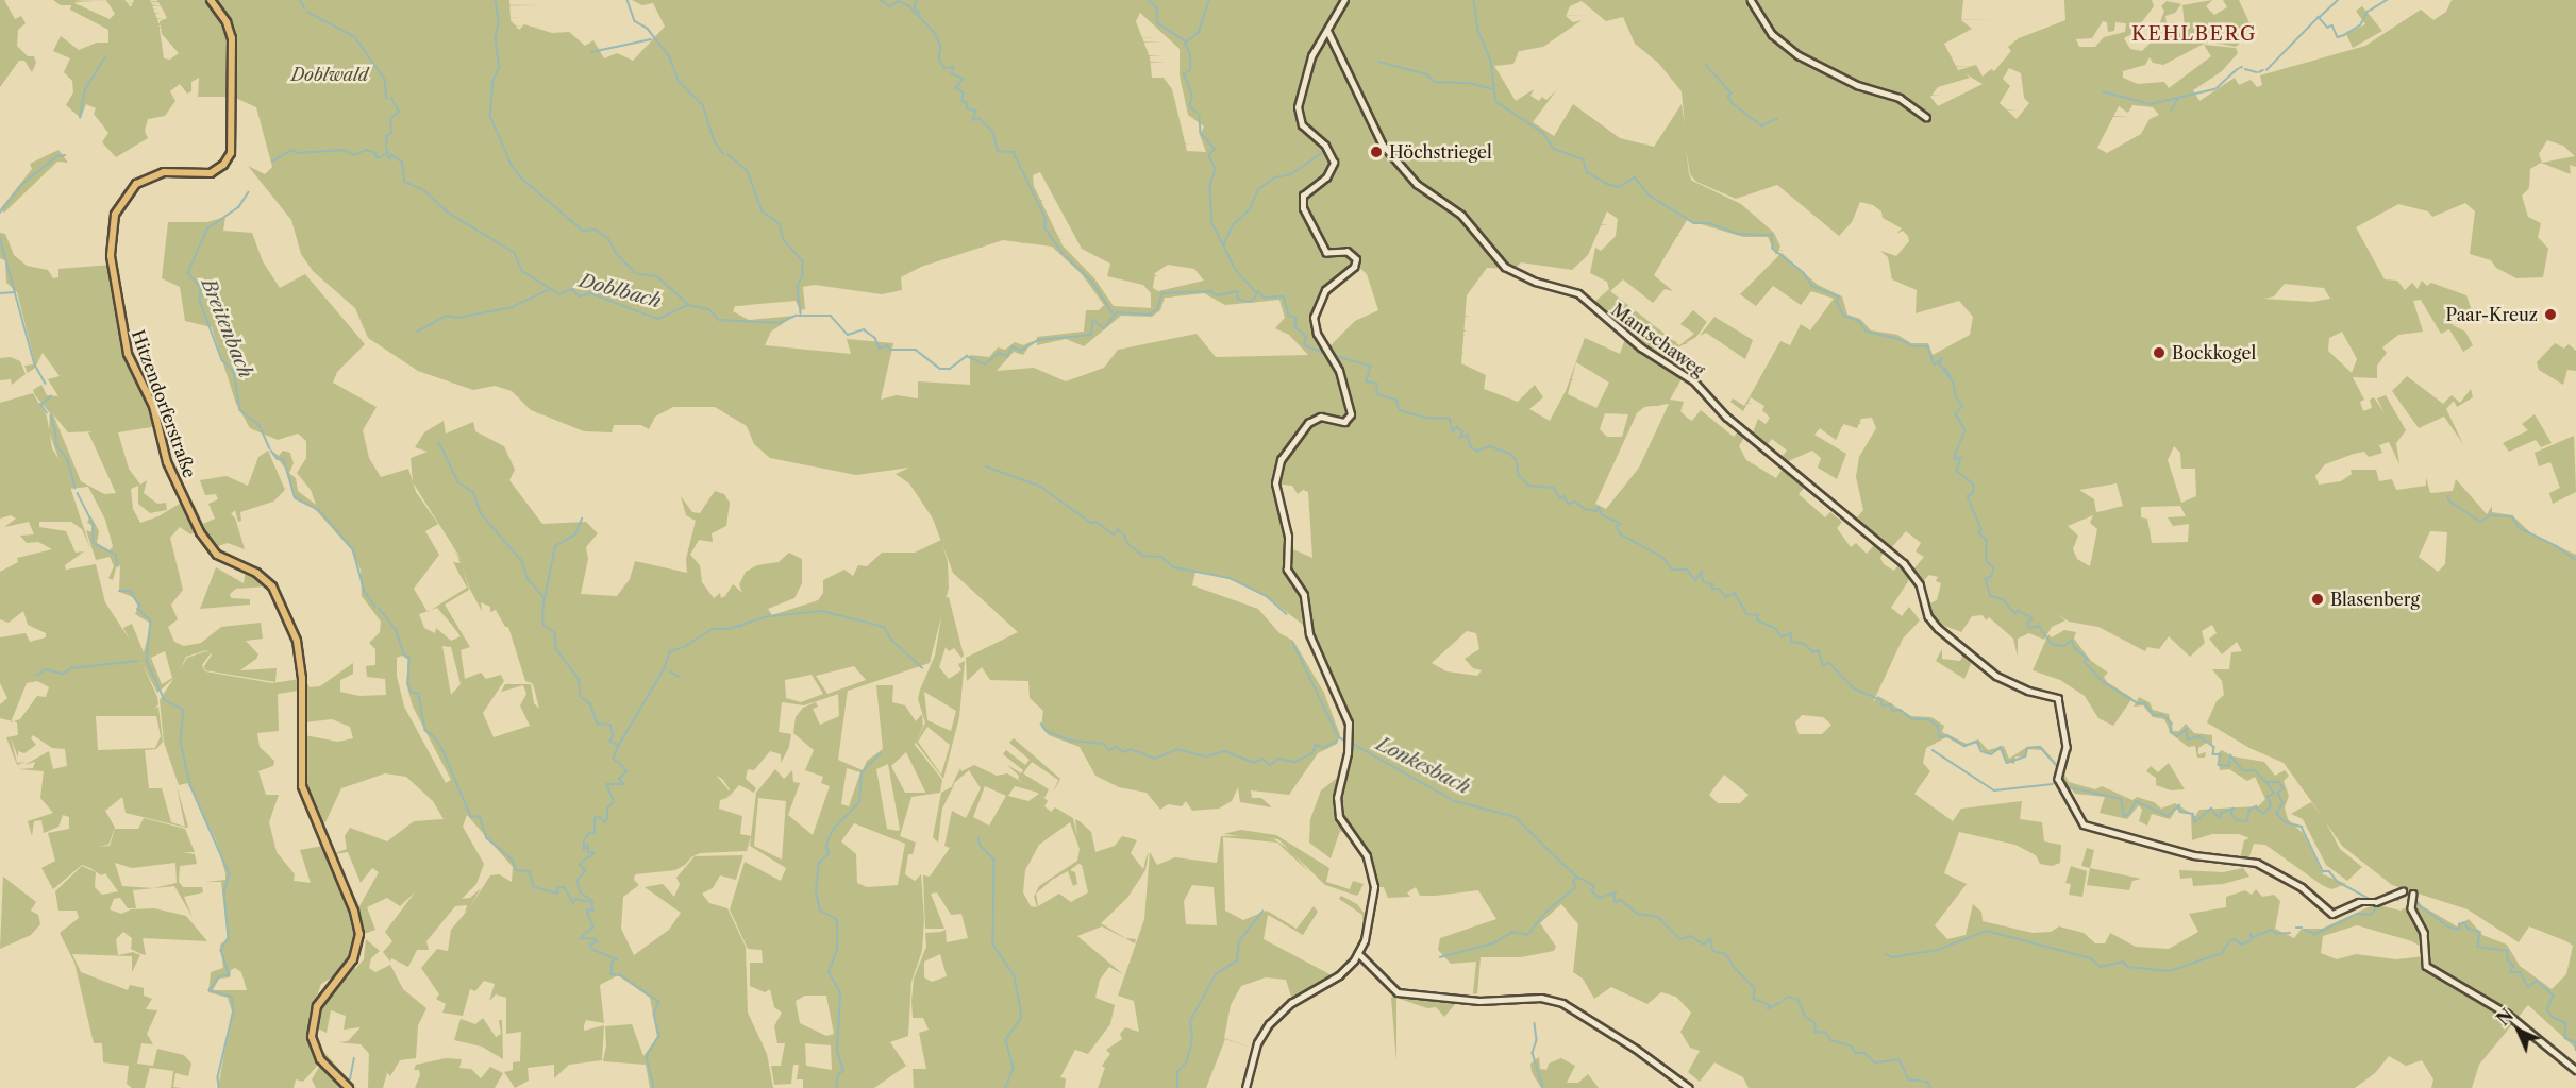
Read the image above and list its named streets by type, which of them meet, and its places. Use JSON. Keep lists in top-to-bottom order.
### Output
{
  "streets": {
    "main road": ["Hitzendorferstraße"],
    "street": ["Mantschaweg"]
  },
  "districts": ["KEHLBERG"],
  "water": ["Doblbach", "Breitenbach", "Lonkesbach"],
  "parks": ["Doblwald"],
  "places": [
    "Höchstriegel",
    "Paar-Kreuz",
    "Bockkogel",
    "Blasenberg"
  ],
  "north": "top left"
}
